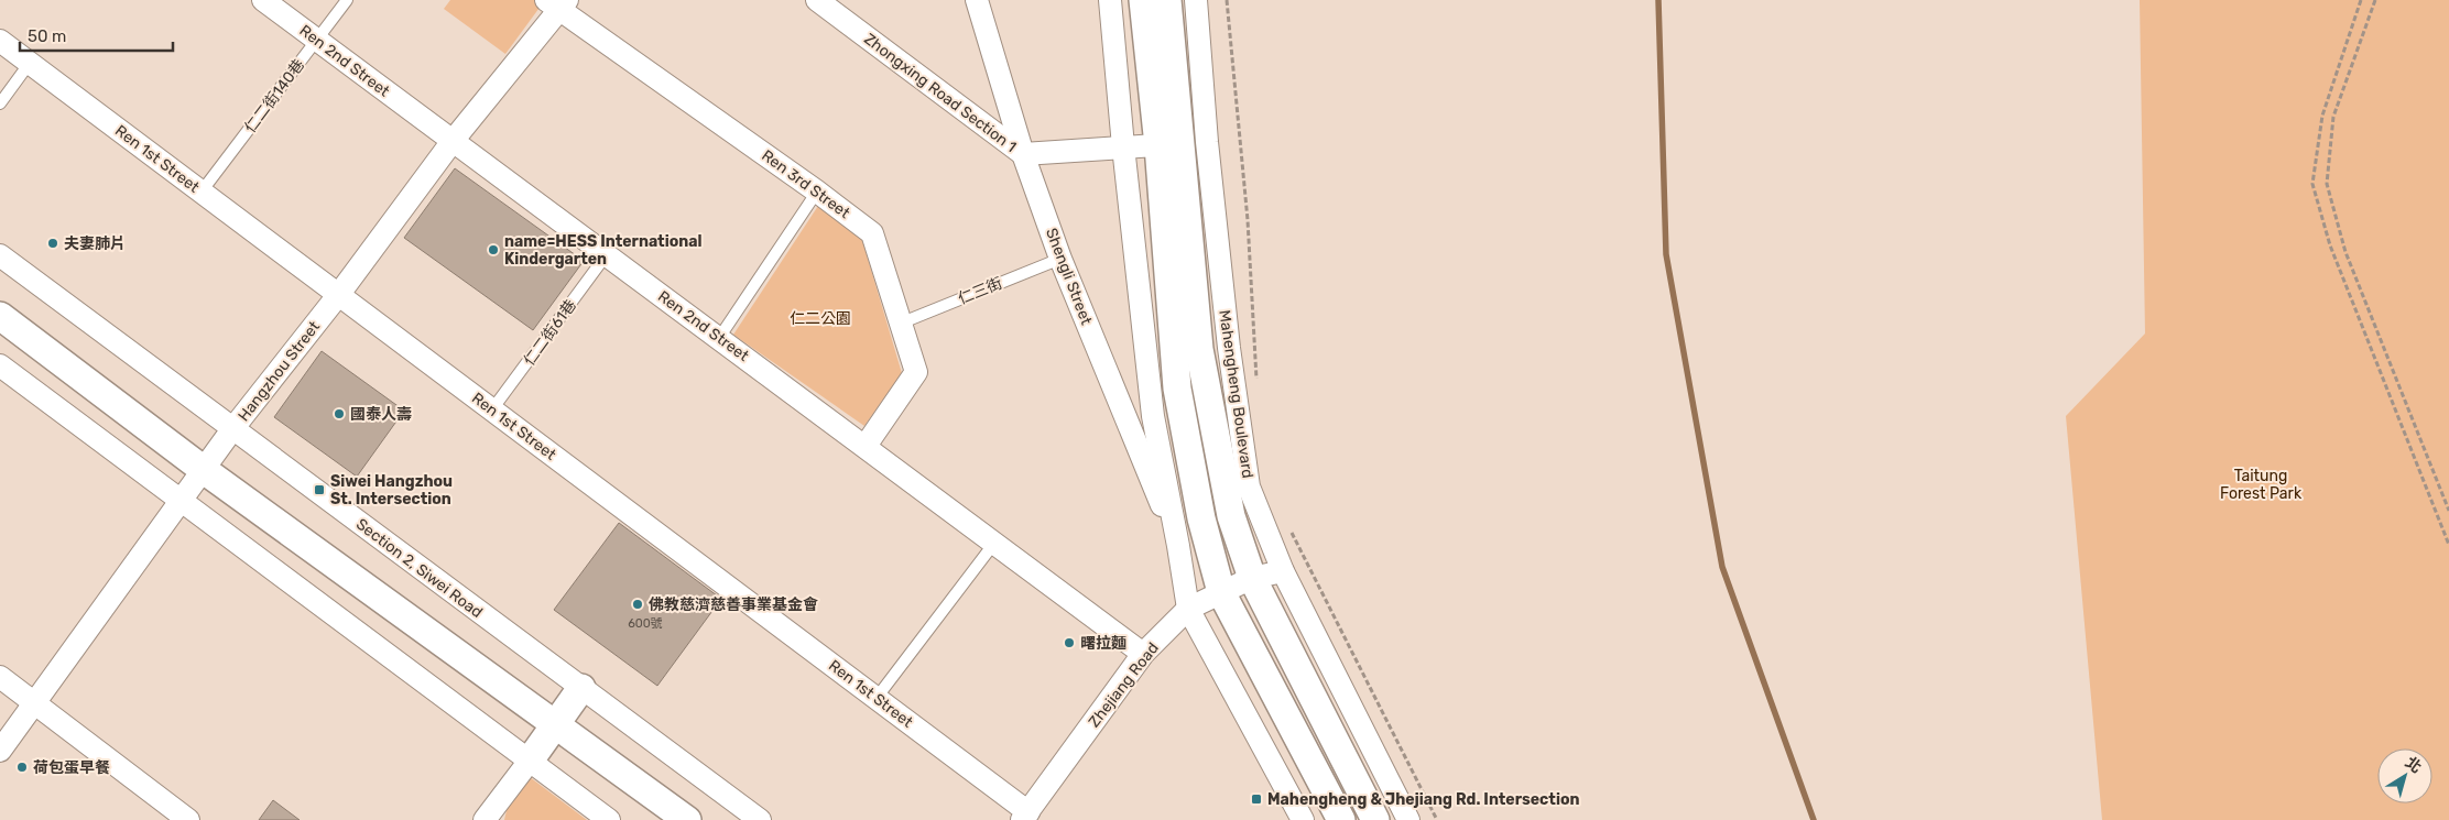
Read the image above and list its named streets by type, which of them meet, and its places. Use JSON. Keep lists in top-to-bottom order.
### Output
{
  "streets": {
    "street": [
      "Ren 2nd Street",
      "Zhongxing Road Section 1",
      "Ren 1st Street",
      "Ren 3rd Street",
      "Shengli Street",
      "Hangzhou Street",
      "Mahengheng Boulevard",
      "Section 2, Siwei Road",
      "Zhejiang Road"
    ],
    "lane": ["仁二街140巷", "仁三街", "仁二街61巷"]
  },
  "crossings": [
    ["Ren 2nd Street", "仁二街140巷"],
    ["Ren 2nd Street", "Ren 3rd Street"],
    ["Ren 2nd Street", "仁二街61巷"],
    ["Ren 2nd Street", "Hangzhou Street"],
    ["Ren 2nd Street", "Zhejiang Road"],
    ["Zhongxing Road Section 1", "Shengli Street"],
    ["Zhongxing Road Section 1", "Mahengheng Boulevard"],
    ["仁二街140巷", "Ren 1st Street"],
    ["Ren 1st Street", "仁二街61巷"],
    ["Ren 1st Street", "Hangzhou Street"],
    ["Ren 1st Street", "Zhejiang Road"],
    ["Ren 3rd Street", "仁三街"],
    ["Ren 3rd Street", "Hangzhou Street"],
    ["Shengli Street", "仁三街"],
    ["Hangzhou Street", "Section 2, Siwei Road"],
    ["Mahengheng Boulevard", "Zhejiang Road"]
  ],
  "parks": ["仁二公園", "Taitung Forest Park"],
  "places": {
    "other": [
      "夫妻肺片",
      "name=HESS International Kindergarten",
      "國泰人壽",
      "佛教慈濟慈善事業基金會",
      "曙拉麵",
      "荷包蛋早餐"
    ],
    "transit": ["Siwei Hangzhou St. Intersection", "Mahengheng & Jhejiang Rd. Intersection"]
  },
  "house_numbers": ["600號"],
  "scale_bar": "50 m",
  "north": "top right"
}
